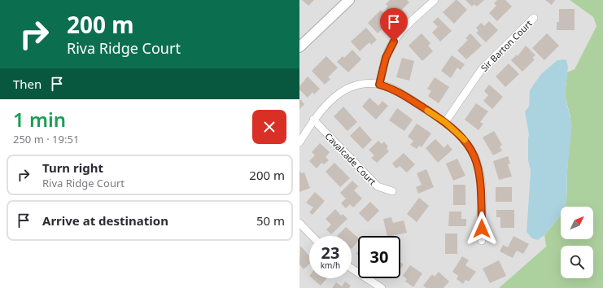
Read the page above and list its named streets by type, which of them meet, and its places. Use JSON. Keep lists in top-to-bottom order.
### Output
{
  "streets": {
    "street": ["Sir Barton Court", "Cavalcade Court"]
  },
  "north": "top right",
  "page": {
    "turn": ["200 m", "Riva Ridge Court"],
    "then": "Then",
    "heading": ["1 min", "250 m · 19:51"],
    "list": [
      {
        "name": "Turn right",
        "note": "Riva Ridge Court",
        "value": "200 m"
      },
      {
        "name": "Arrive at destination",
        "value": "50 m"
      }
    ],
    "speed": "23 km/h",
    "limit": "30"
  }
}
